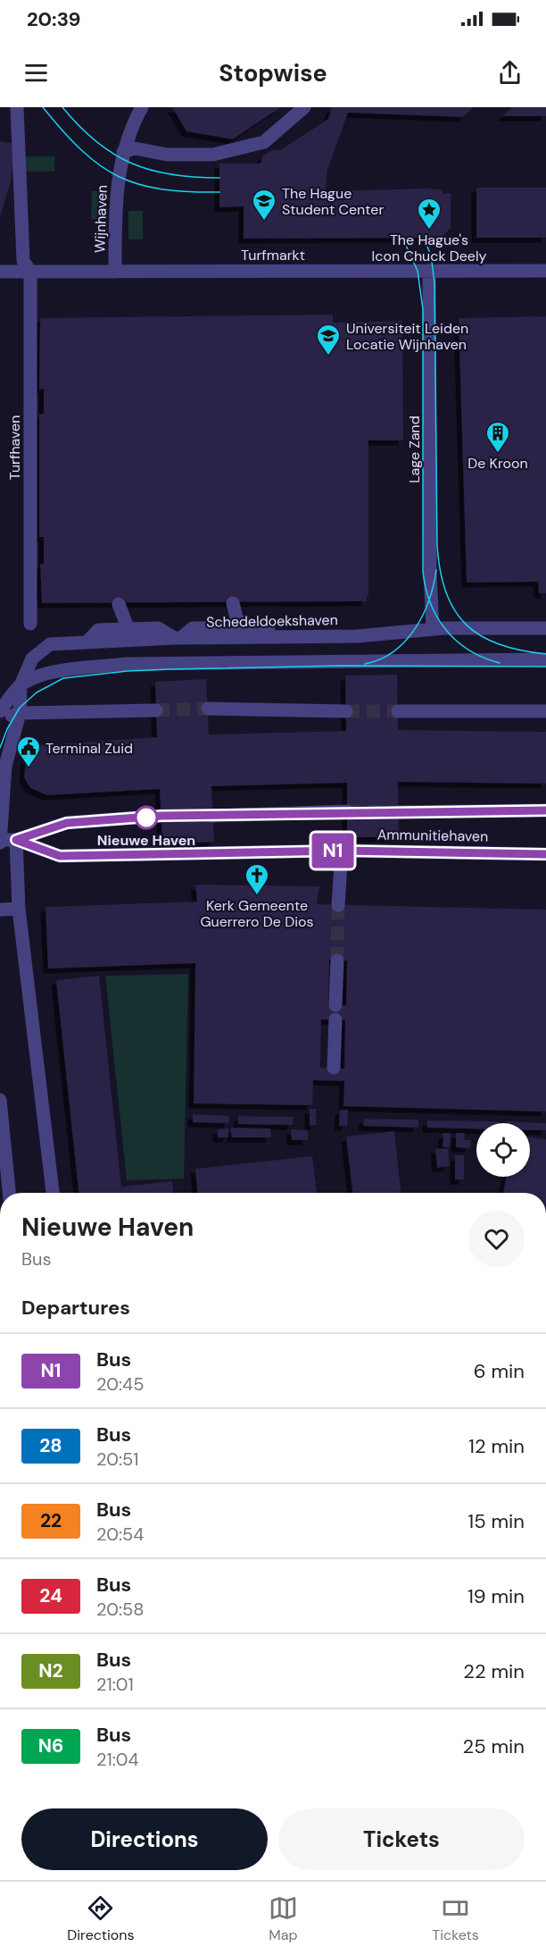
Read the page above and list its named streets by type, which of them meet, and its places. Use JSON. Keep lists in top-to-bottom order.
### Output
{
  "streets": {
    "street": [
      "Wijnhaven",
      "Turfmarkt",
      "Turfhaven",
      "Lage Zand",
      "Schedeldoekshaven",
      "Ammunitiehaven"
    ]
  },
  "crossings": [
    ["Wijnhaven", "Turfmarkt"],
    ["Turfmarkt", "Turfhaven"],
    ["Turfmarkt", "Lage Zand"],
    ["Lage Zand", "Schedeldoekshaven"],
    ["Schedeldoekshaven", "Ammunitiehaven"]
  ],
  "places": {
    "school or university": ["The Hague Student Center", "Universiteit Leiden Locatie Wijnhaven"],
    "place": ["The Hague's Icon Chuck Deely"],
    "building": ["De Kroon"],
    "public building": ["Terminal Zuid"],
    "other": ["Nieuwe Haven"],
    "church": ["Kerk Gemeente Guerrero De Dios"]
  },
  "lines": ["bus line N1"],
  "page": {
    "status": "20:39",
    "header": "Stopwise",
    "on_map": "N1",
    "heading": [
      ["Nieuwe Haven", "Bus"],
      "Departures"
    ],
    "list": [
      {
        "mark": "N1",
        "name": "Bus",
        "note": "20:45",
        "value": "6 min"
      },
      {
        "mark": "28",
        "name": "Bus",
        "note": "20:51",
        "value": "12 min"
      },
      {
        "mark": "22",
        "name": "Bus",
        "note": "20:54",
        "value": "15 min"
      },
      {
        "mark": "24",
        "name": "Bus",
        "note": "20:58",
        "value": "19 min"
      },
      {
        "mark": "N2",
        "name": "Bus",
        "note": "21:01",
        "value": "22 min"
      },
      {
        "mark": "N6",
        "name": "Bus",
        "note": "21:04",
        "value": "25 min"
      }
    ],
    "buttons": ["Directions", "Tickets"],
    "tabs": ["Directions", "Map", "Tickets"]
  }
}
